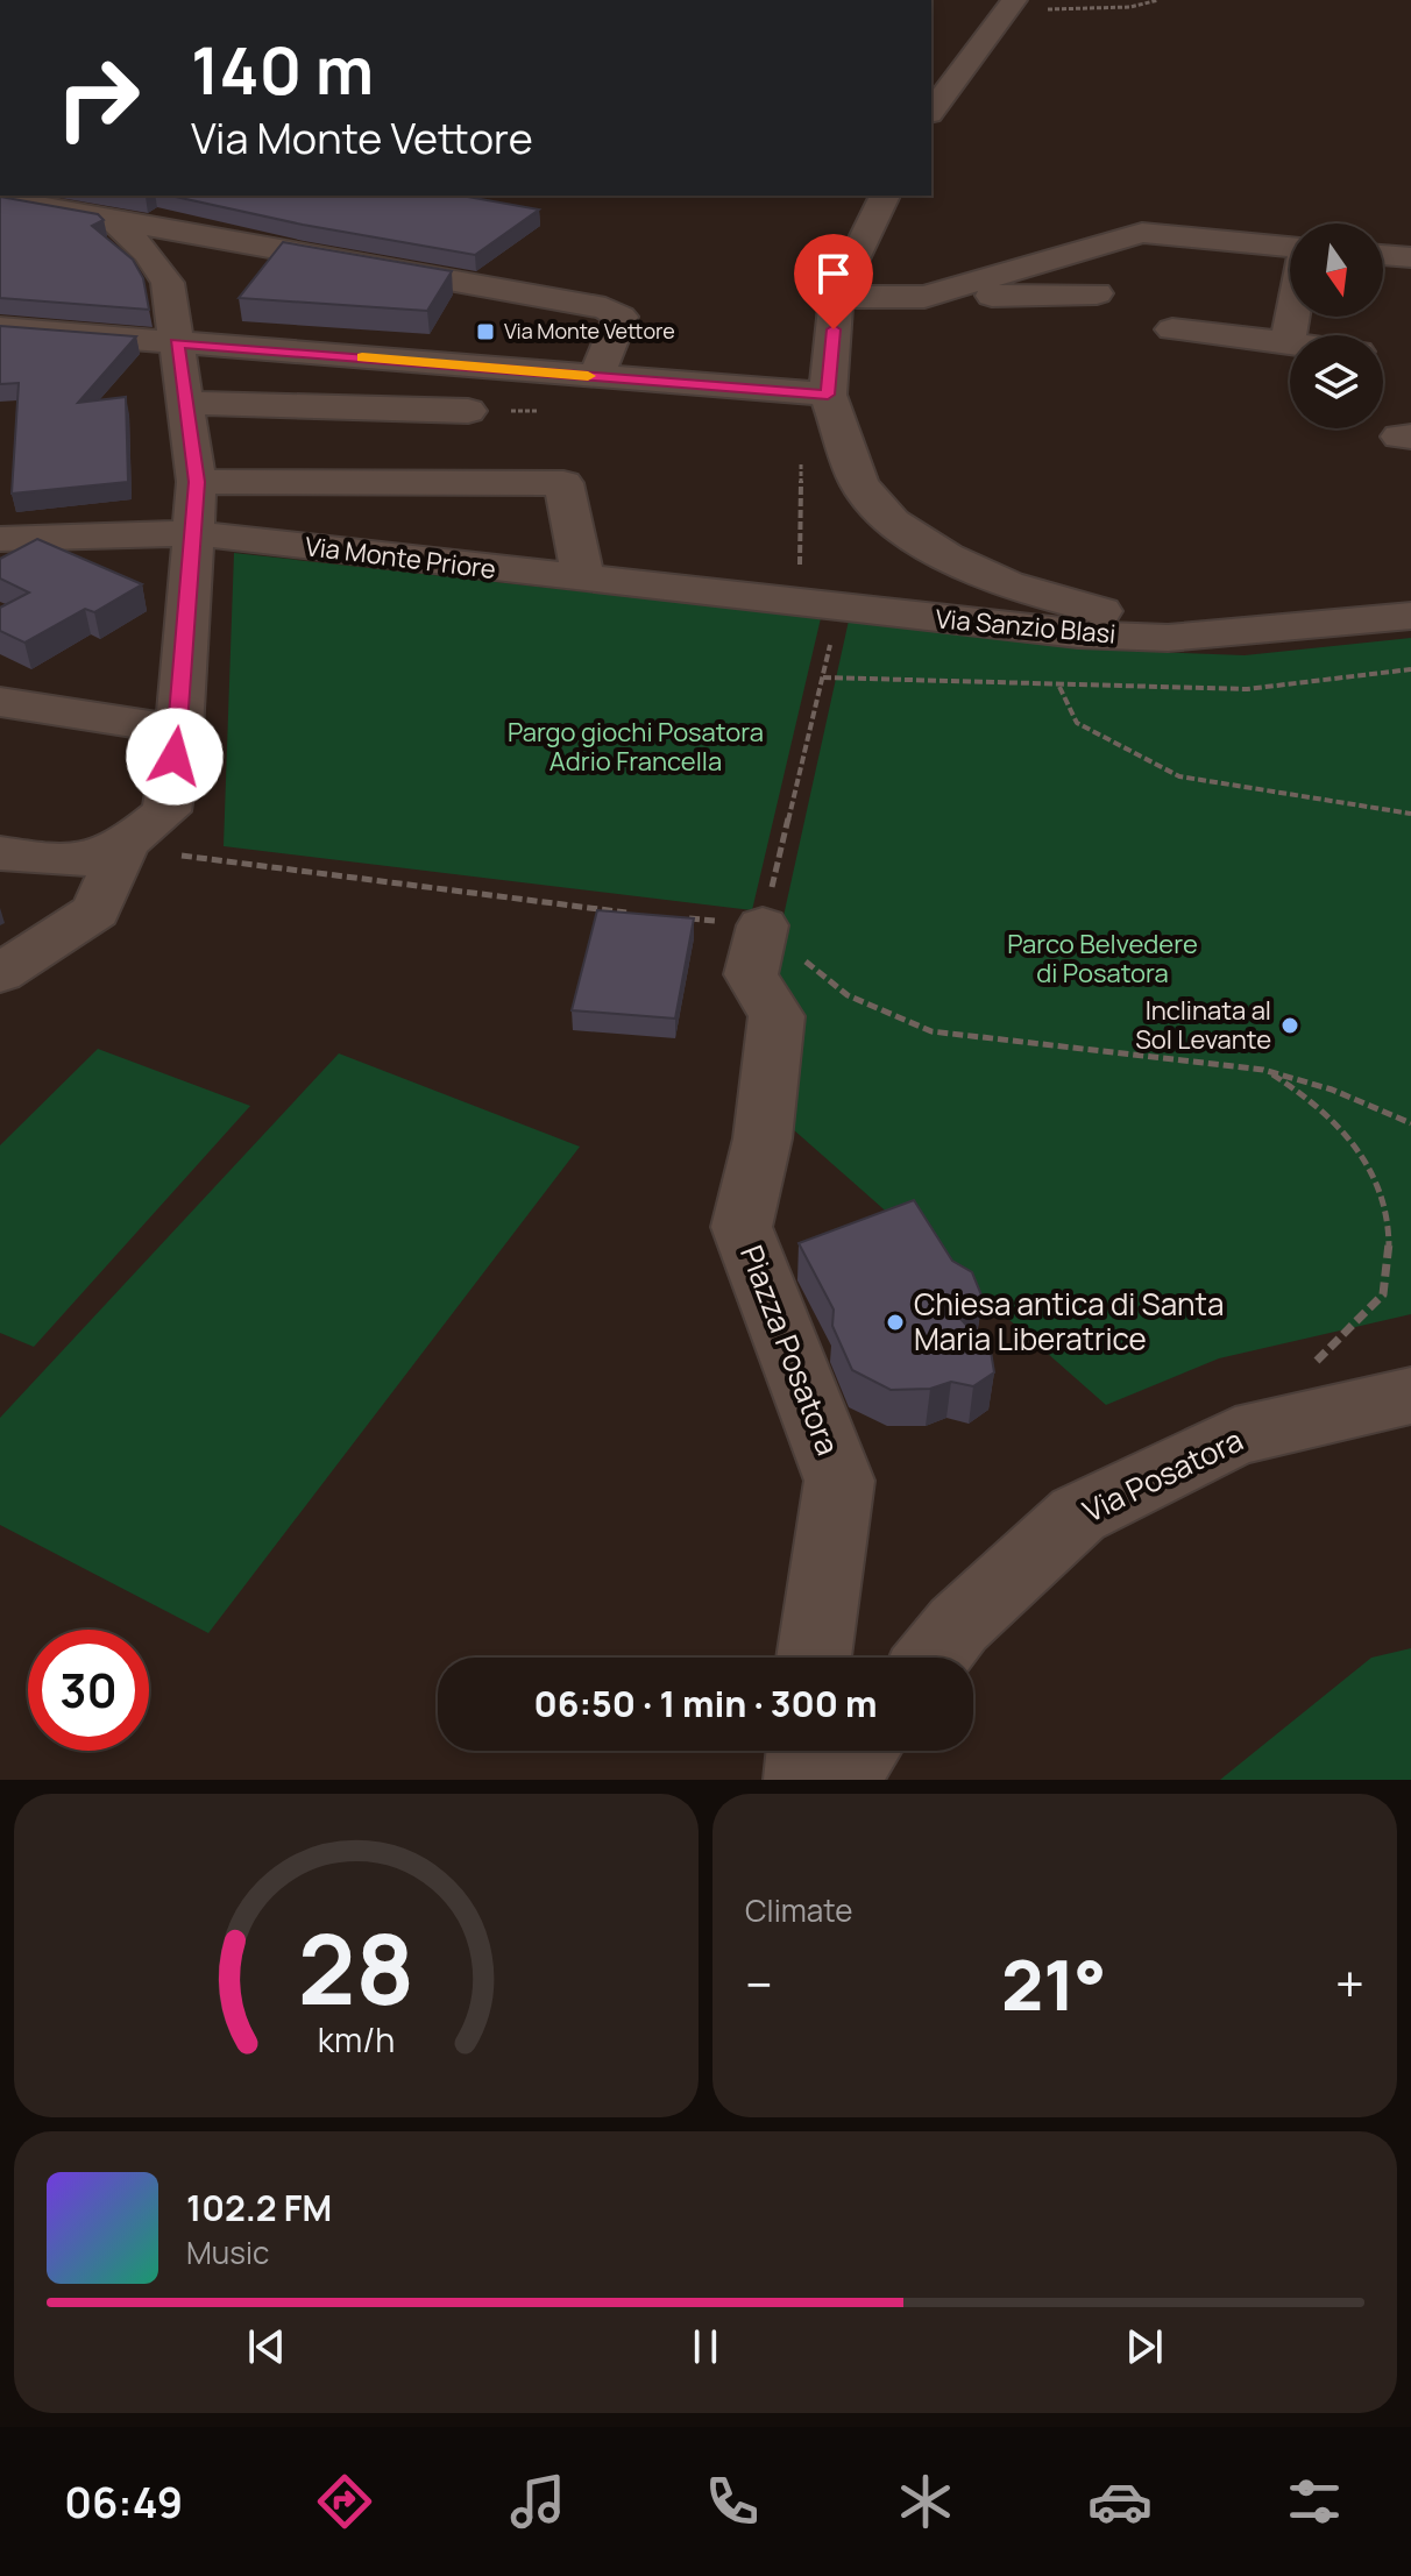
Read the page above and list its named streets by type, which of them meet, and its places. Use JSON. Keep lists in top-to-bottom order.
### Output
{
  "streets": {
    "street": [
      "Via Monte Priore",
      "Via Sanzio Blasi",
      "Piazza Posatora",
      "Via Posatora"
    ]
  },
  "crossings": [
    ["Via Monte Priore", "Via Sanzio Blasi"]
  ],
  "parks": ["Pargo giochi Posatora Adrio Francella", "Parco Belvedere di Posatora"],
  "places": {
    "transit": ["Via Monte Vettore"],
    "other": ["Inclinata al Sol Levante", "Chiesa antica di Santa Maria Liberatrice"]
  },
  "north": "bottom",
  "page": {
    "turn": ["140 m", "Via Monte Vettore"],
    "limit": "30",
    "trip": "06:50 · 1 min · 300 m",
    "tile": "Climate",
    "heat": ["−", "21°", "+"],
    "song": ["102.2 FM", "Music"],
    "tabs": "06:49",
    "gauge": ["28", "km/h"]
  }
}
